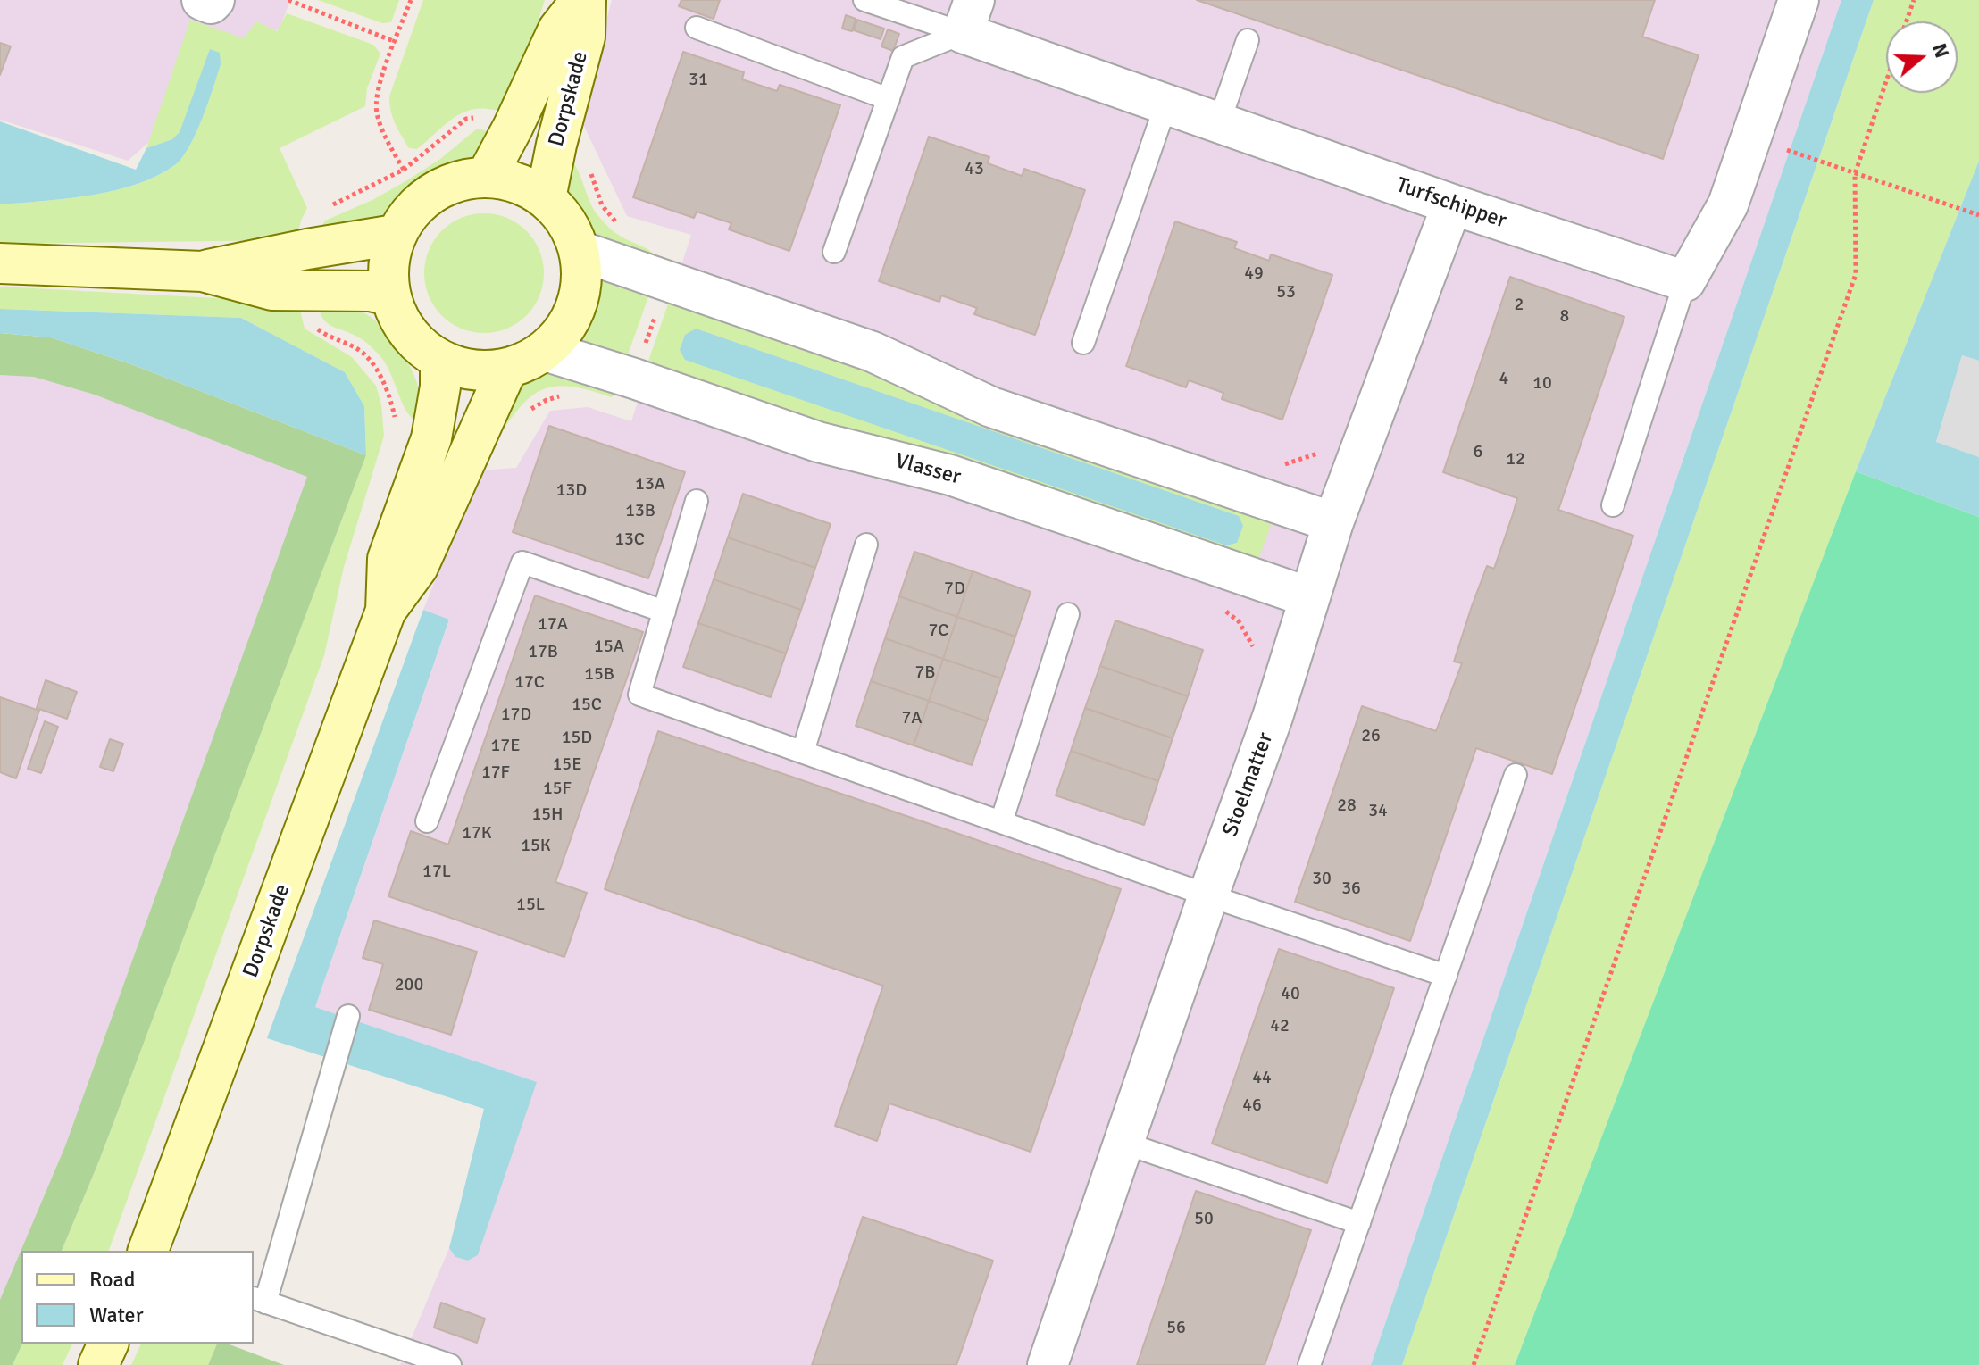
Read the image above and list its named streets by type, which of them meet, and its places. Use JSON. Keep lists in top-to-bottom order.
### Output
{
  "streets": {
    "main road": ["Dorpskade"],
    "street": ["Turfschipper", "Vlasser", "Stoelmatter"]
  },
  "crossings": [
    ["Dorpskade", "Vlasser"],
    ["Turfschipper", "Stoelmatter"],
    ["Vlasser", "Stoelmatter"]
  ],
  "house_numbers": [
    "31",
    "43",
    "49",
    "53",
    "2",
    "8",
    "4",
    "10",
    "6",
    "12",
    "13A",
    "13D",
    "13B",
    "13C",
    "7D",
    "17A",
    "7C",
    "15A",
    "17B",
    "7B",
    "15B",
    "17C",
    "15C",
    "17D",
    "7A",
    "26",
    "15D",
    "17E",
    "15E",
    "17F",
    "15F",
    "28",
    "34",
    "15H",
    "17K",
    "15K",
    "17L",
    "30",
    "36",
    "15L",
    "200",
    "40",
    "42",
    "44",
    "46",
    "50",
    "56"
  ],
  "legend": ["Road", "Water"],
  "north": "right"
}
